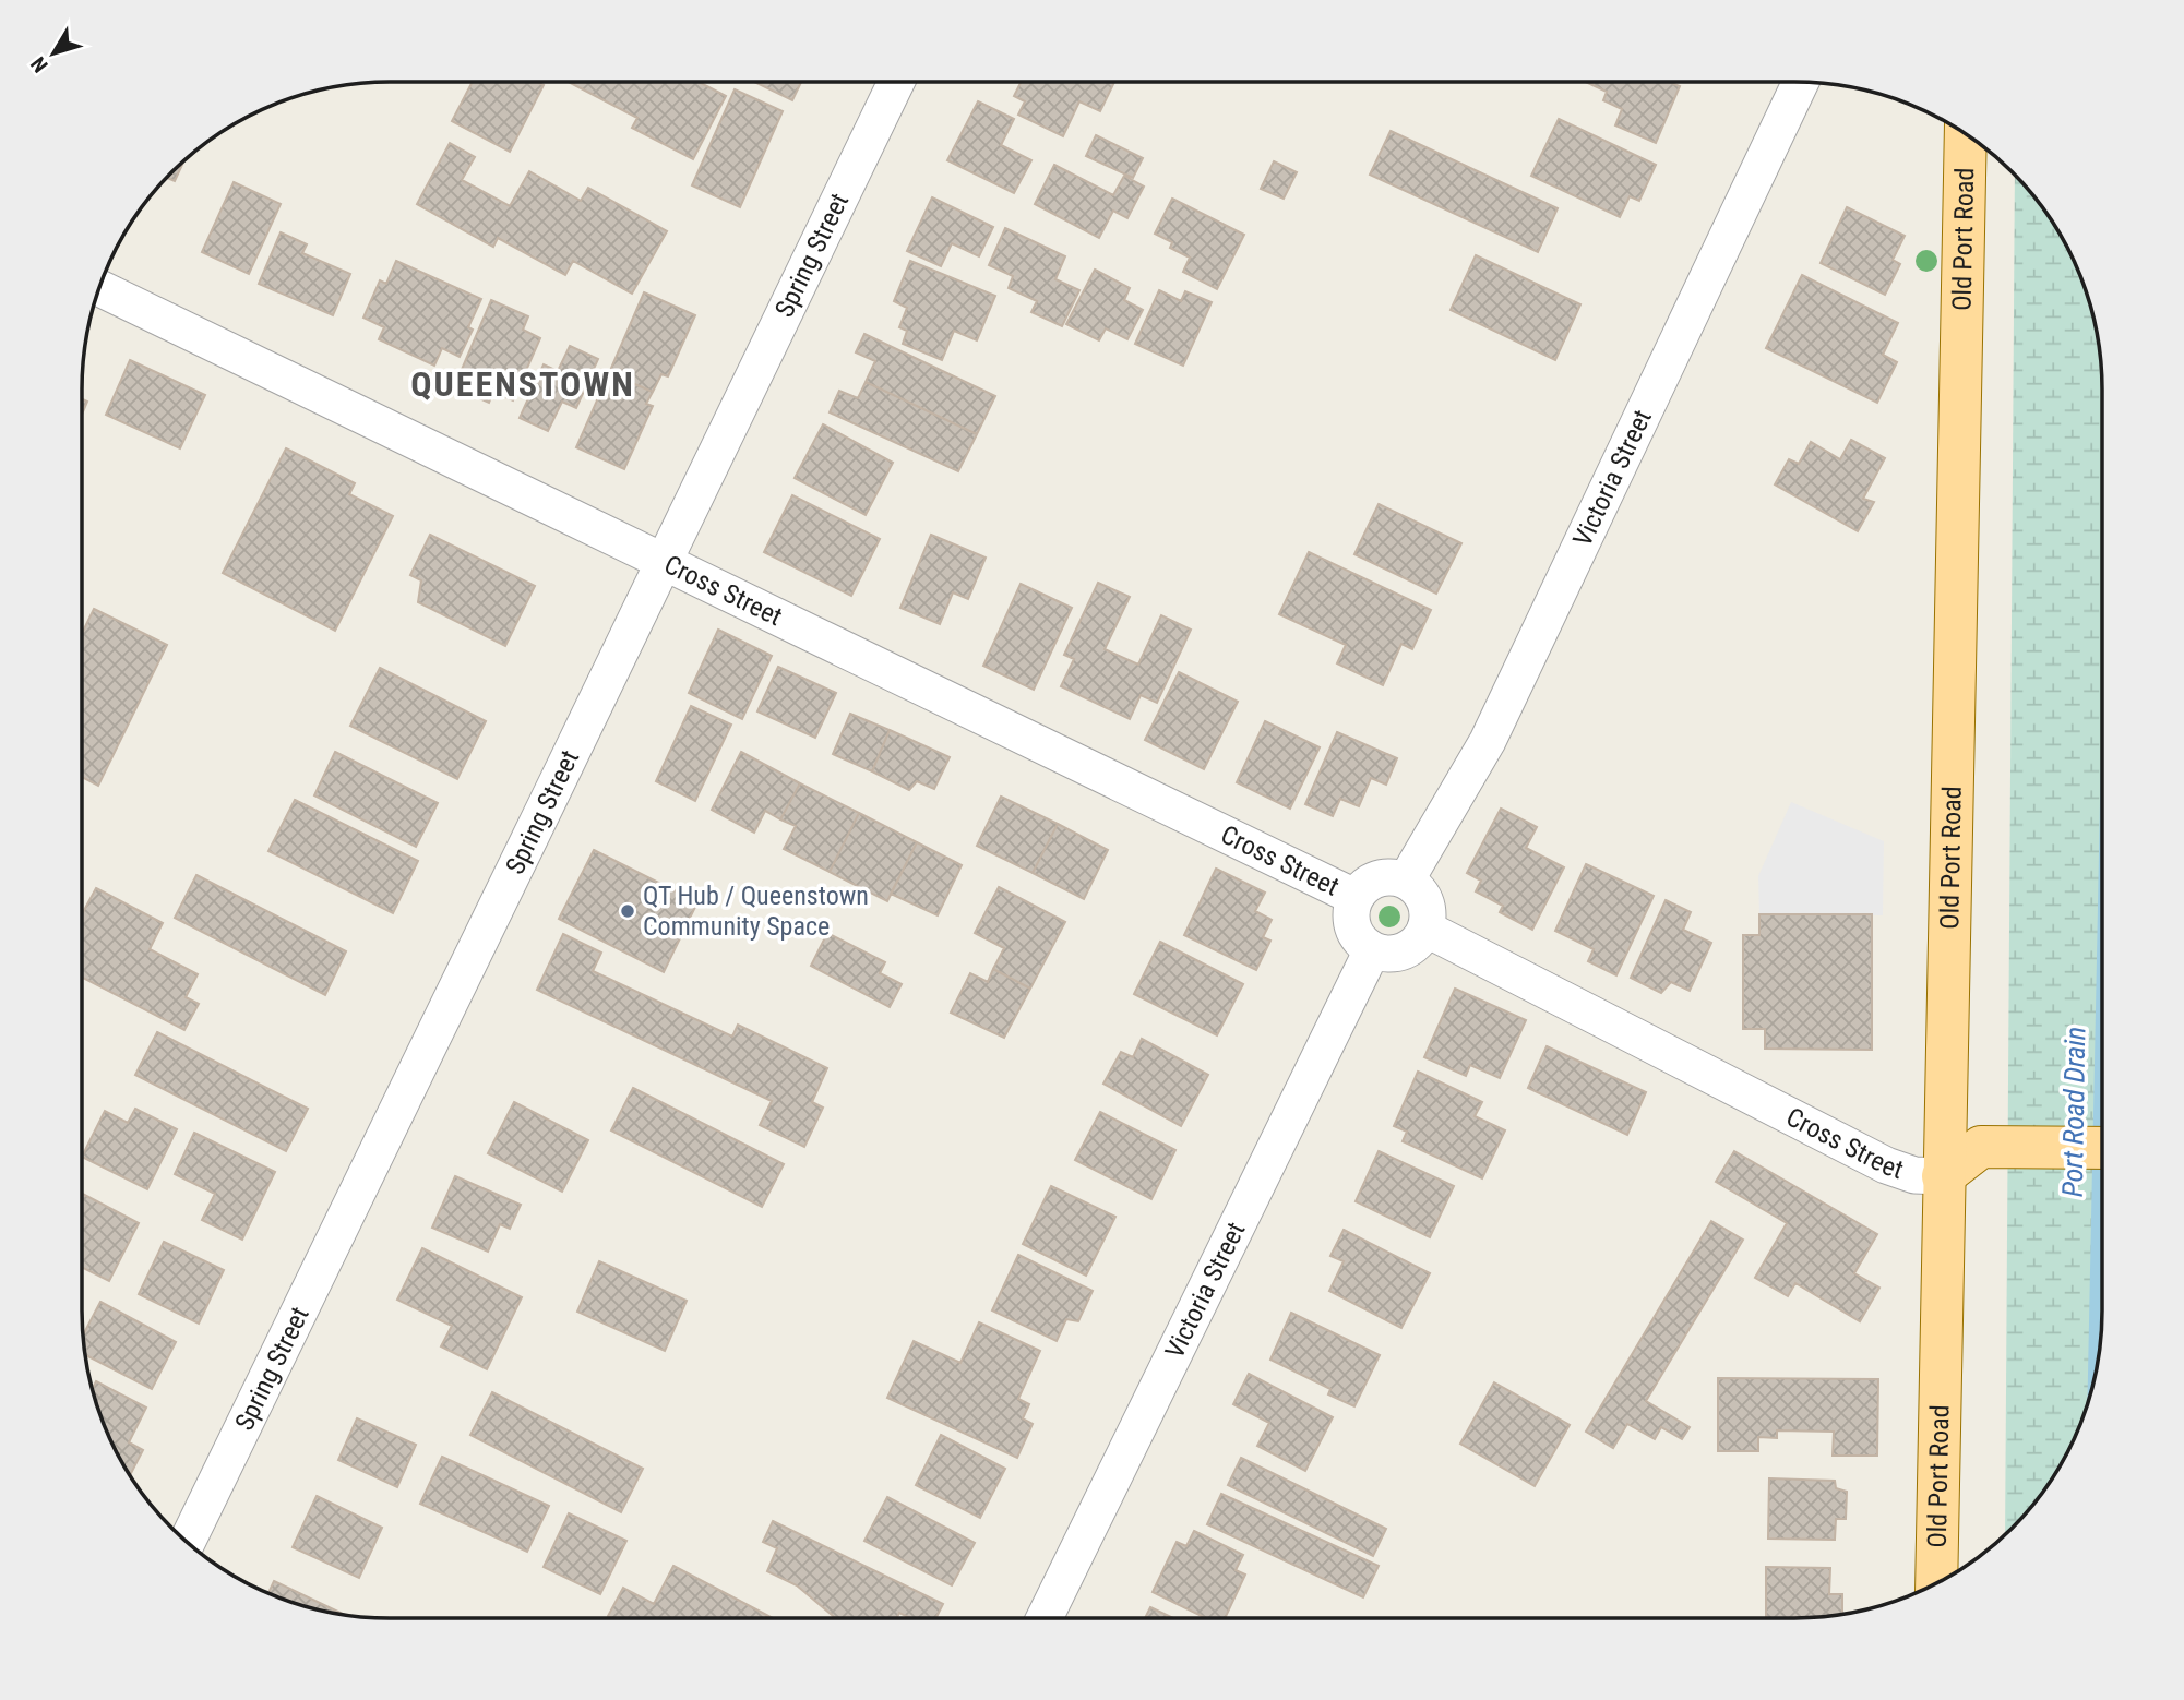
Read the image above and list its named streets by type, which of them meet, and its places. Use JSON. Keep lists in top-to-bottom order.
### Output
{
  "streets": {
    "main road": ["Old Port Road"],
    "street": ["Spring Street", "Victoria Street", "Cross Street"]
  },
  "crossings": [
    ["Old Port Road", "Cross Street"],
    ["Spring Street", "Cross Street"],
    ["Victoria Street", "Cross Street"]
  ],
  "districts": ["QUEENSTOWN"],
  "water": ["Port Road Drain"],
  "places": ["QT Hub / Queenstown Community Space"],
  "north": "bottom left"
}
